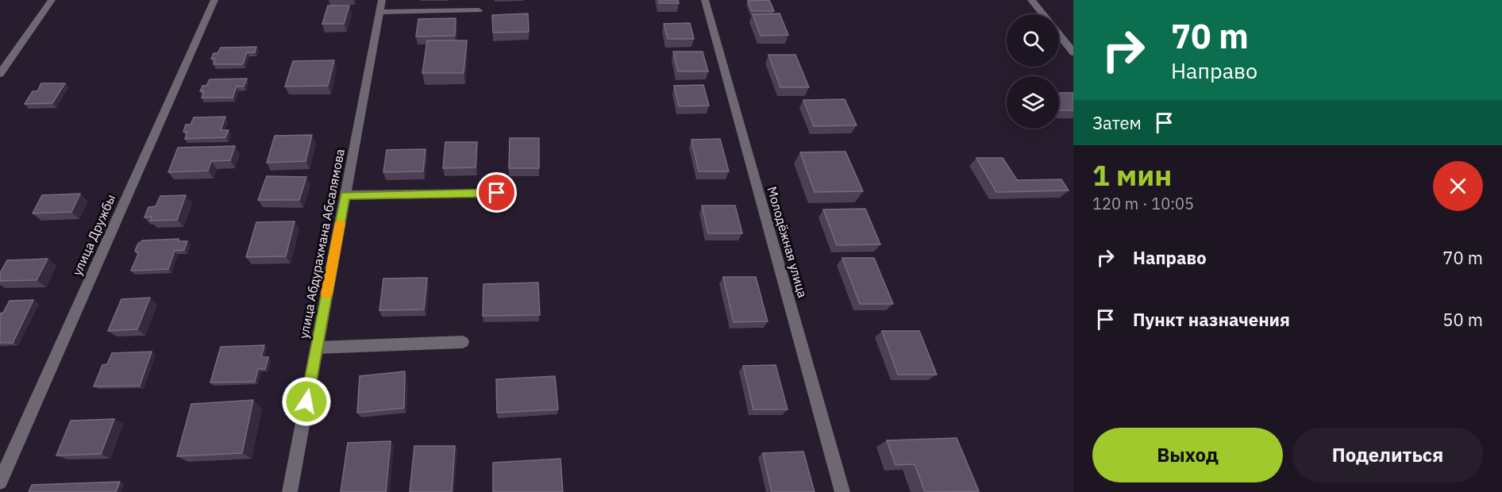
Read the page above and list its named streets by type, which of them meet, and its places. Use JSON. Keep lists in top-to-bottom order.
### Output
{
  "streets": {
    "street": ["улица Дружбы", "Молодёжная улица", "улица Абдурахмана Абсалямова"]
  },
  "page": {
    "turn": ["70 m", "Направо"],
    "then": "Затем",
    "heading": ["1 мин", "120 m · 10:05"],
    "list": [
      {
        "name": "Направо",
        "value": "70 m"
      },
      {
        "name": "Пункт назначения",
        "value": "50 m"
      }
    ],
    "buttons": ["Выход", "Поделиться"]
  }
}
